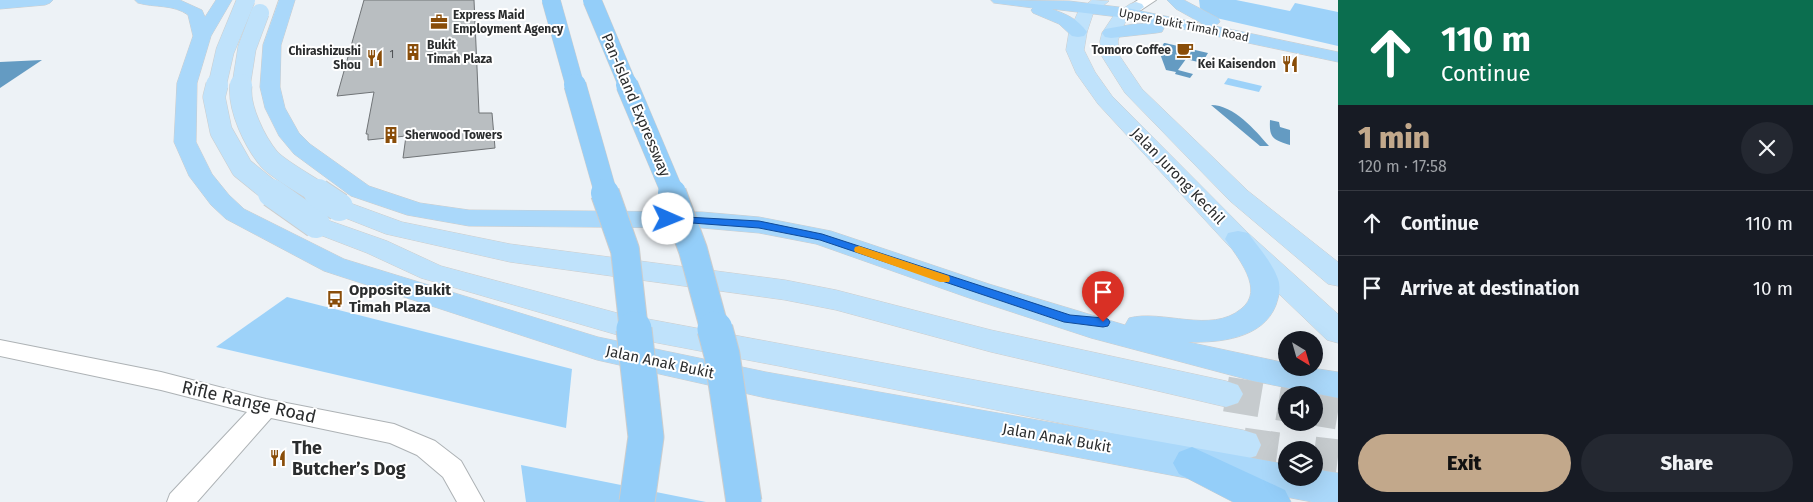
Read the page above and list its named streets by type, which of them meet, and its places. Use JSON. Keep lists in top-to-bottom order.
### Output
{
  "streets": {
    "highway": ["Upper Bukit Timah Road", "Pan-Island Expressway", "Jalan Anak Bukit"],
    "main road": ["Jalan Jurong Kechil"],
    "street": ["Rifle Range Road"]
  },
  "crossings": [
    ["Upper Bukit Timah Road", "Jalan Jurong Kechil"]
  ],
  "places": {
    "office": ["Express Maid Employment Agency"],
    "cafe": ["Tomoro Coffee"],
    "building": ["Bukit Timah Plaza", "Sherwood Towers"],
    "restaurant": ["Chirashizushi Shou", "Kei Kaisendon", "The Butcher’s Dog"],
    "bus stop": ["Opposite Bukit Timah Plaza"]
  },
  "house_numbers": ["1"],
  "north": "bottom right",
  "page": {
    "turn": ["110 m", "Continue"],
    "heading": ["1 min", "120 m · 17:58"],
    "list": [
      {
        "name": "Continue",
        "value": "110 m"
      },
      {
        "name": "Arrive at destination",
        "value": "10 m"
      }
    ],
    "buttons": ["Exit", "Share"]
  }
}
